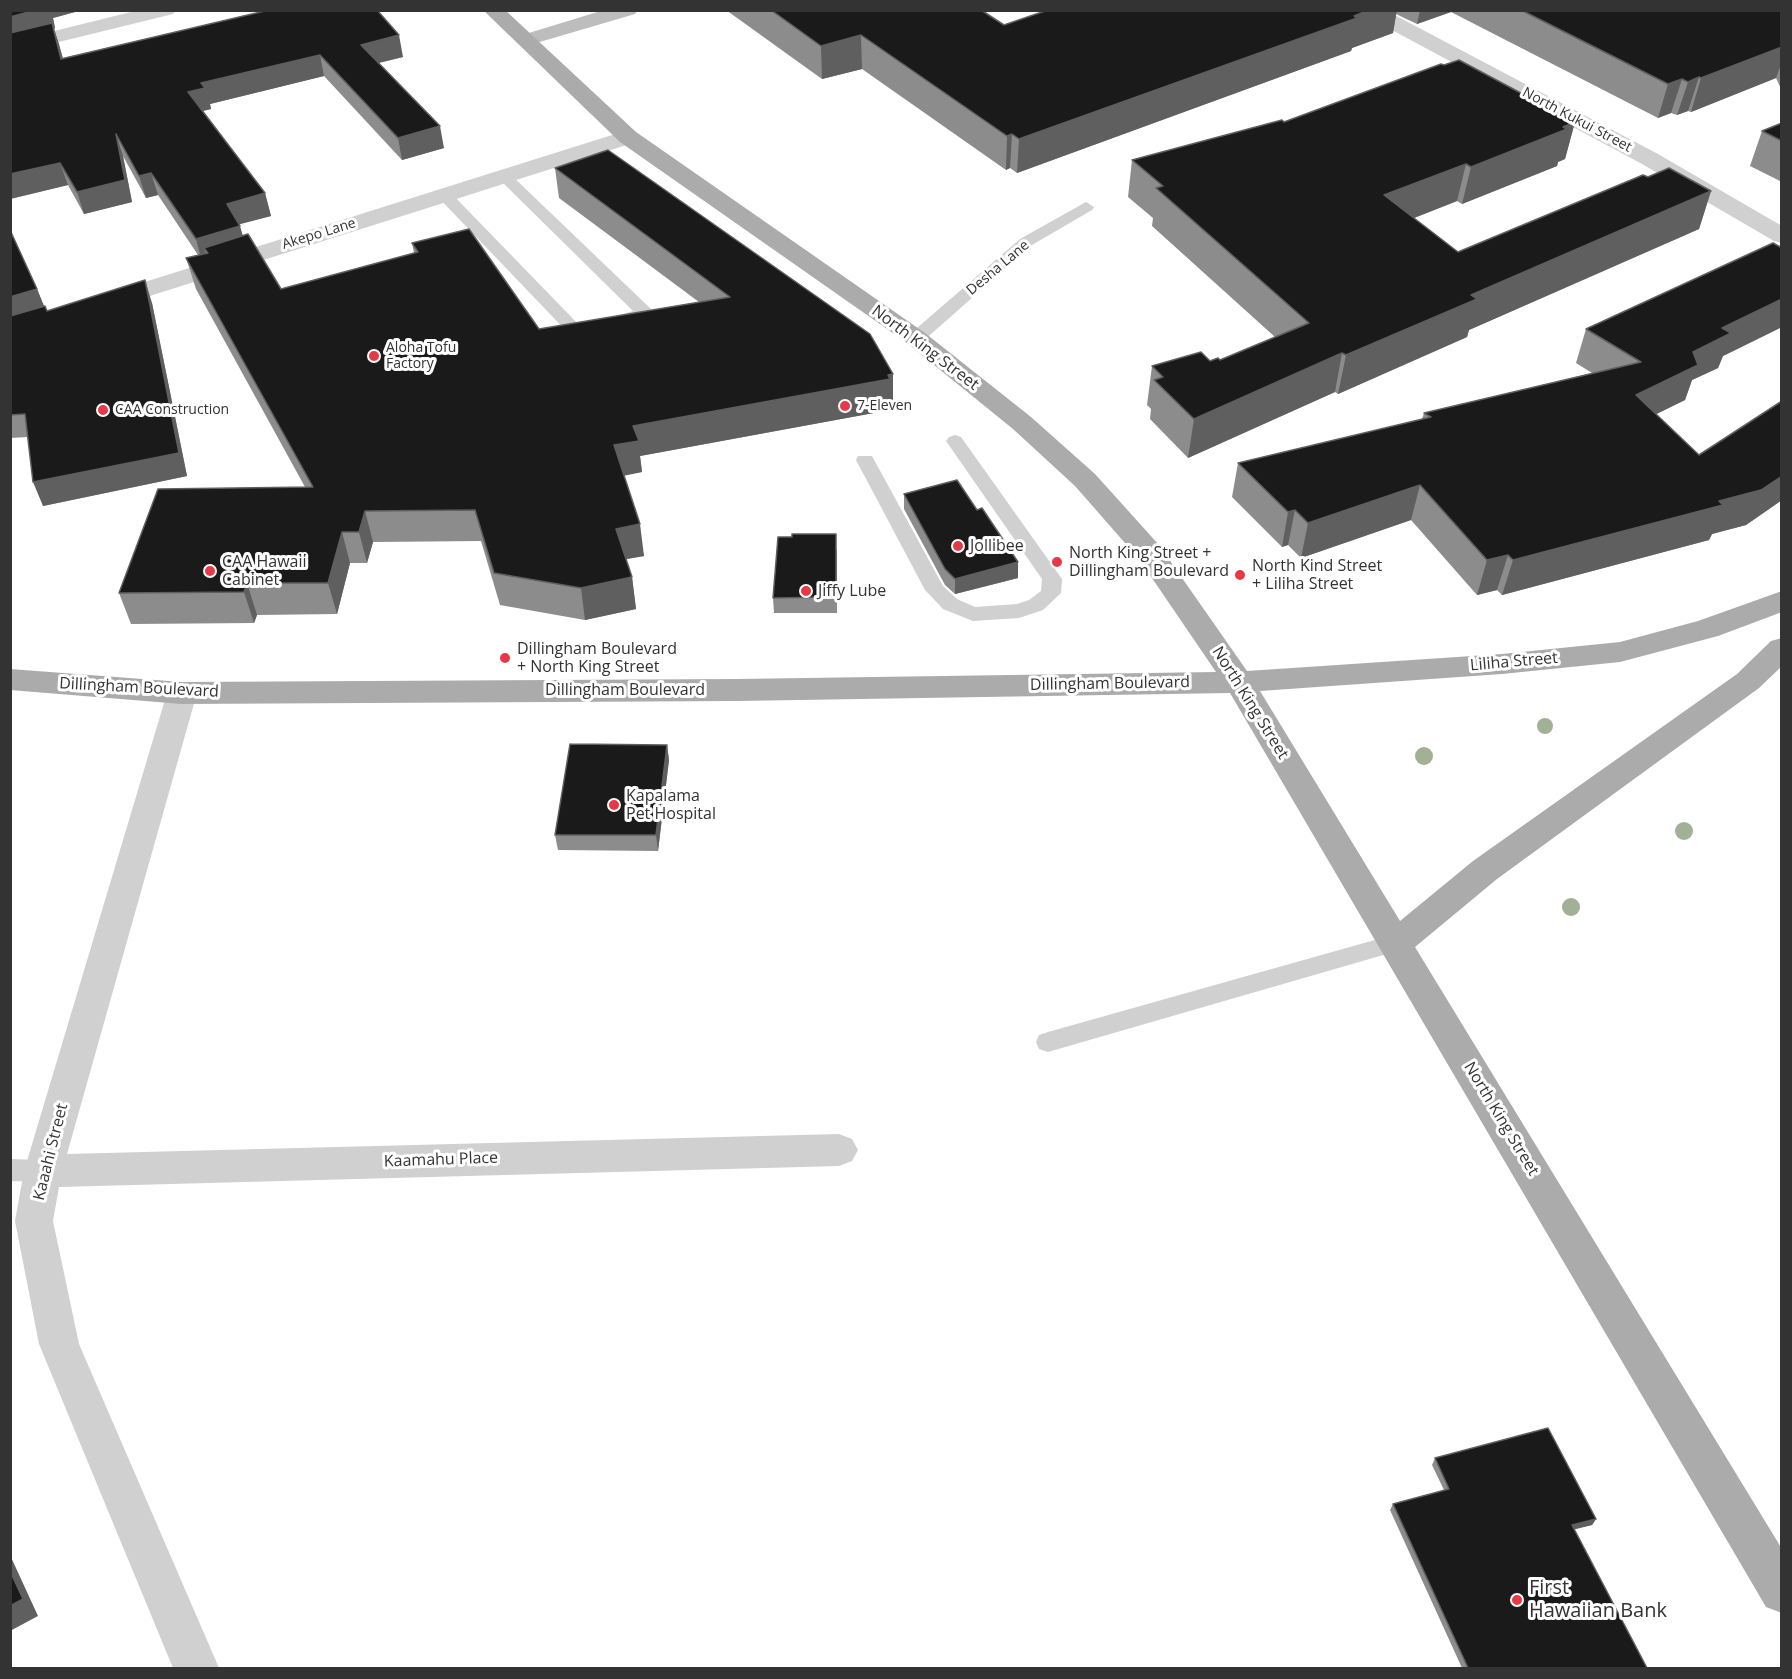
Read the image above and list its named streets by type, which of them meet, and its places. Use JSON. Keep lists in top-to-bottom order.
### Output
{
  "streets": {
    "main road": ["North King Street", "Liliha Street", "Dillingham Boulevard"],
    "street": [
      "North Kukui Street",
      "Akepo Lane",
      "Kaaahi Street",
      "Kaamahu Place"
    ],
    "lane": ["Desha Lane"]
  },
  "crossings": [
    ["Akepo Lane", "North King Street"],
    ["Desha Lane", "North King Street"],
    ["North King Street", "Liliha Street"],
    ["North King Street", "Dillingham Boulevard"],
    ["Liliha Street", "Dillingham Boulevard"],
    ["Dillingham Boulevard", "Kaaahi Street"],
    ["Kaaahi Street", "Kaamahu Place"]
  ],
  "places": [
    "Aloha Tofu Factory",
    "7-Eleven",
    "CAA Construction",
    "Jollibee",
    "North King Street + Dillingham Boulevard",
    "CAA Hawaii Cabinet",
    "North Kind Street + Liliha Street",
    "Jiffy Lube",
    "Dillingham Boulevard + North King Street",
    "Kapalama Pet Hospital",
    "First Hawaiian Bank"
  ]
}
